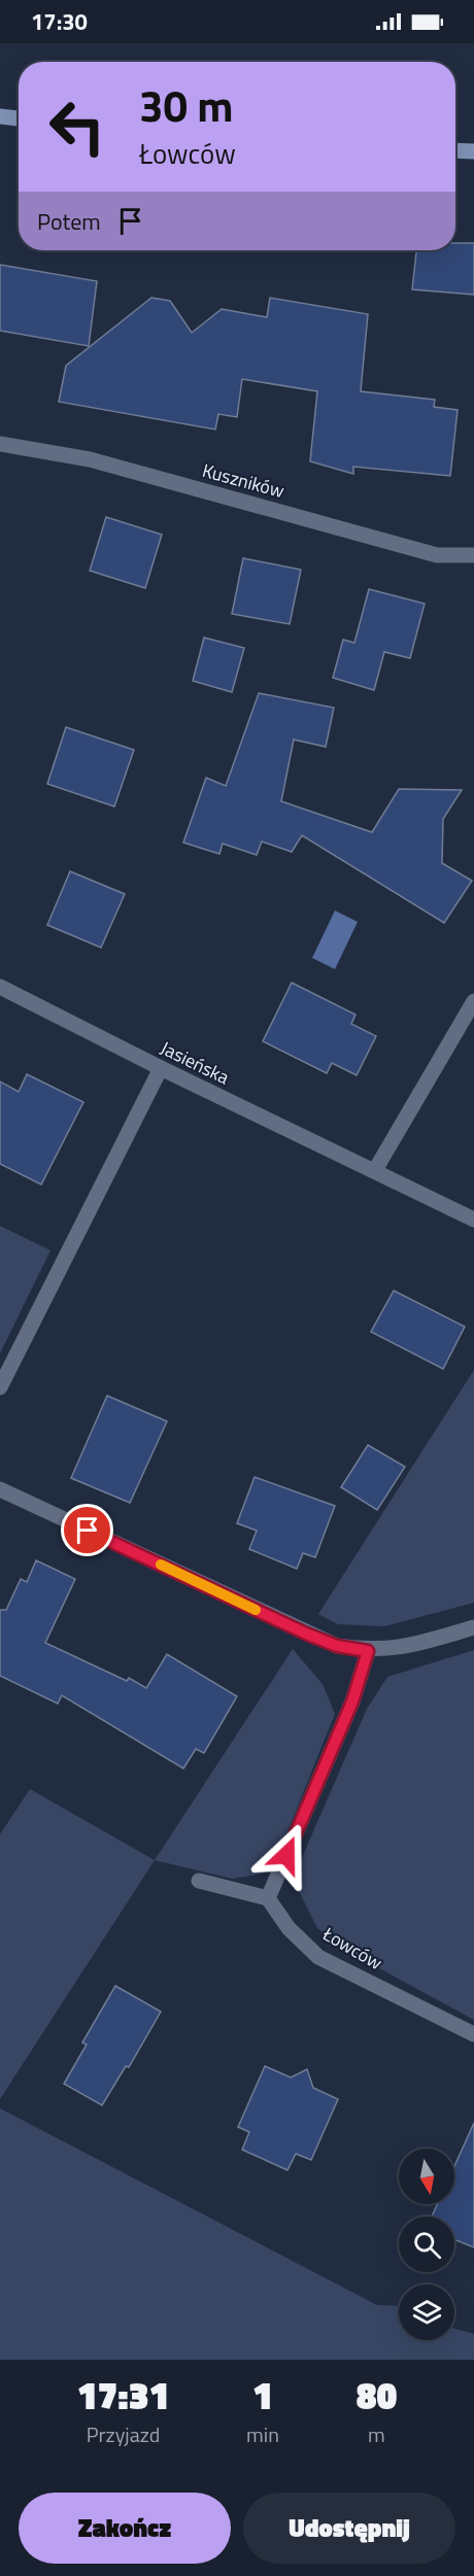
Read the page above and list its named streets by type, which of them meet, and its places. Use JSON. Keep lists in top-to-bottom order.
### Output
{
  "streets": {
    "street": ["Kuszników", "Jasieńska", "Łowców"]
  },
  "north": "bottom",
  "page": {
    "status": "17:30",
    "turn": ["30 m", "Łowców"],
    "then": "Potem",
    "eta": [
      "17:31",
      "Przyjazd",
      "1",
      "min",
      "80",
      "m"
    ],
    "buttons": ["Zakończ", "Udostępnij"]
  }
}
